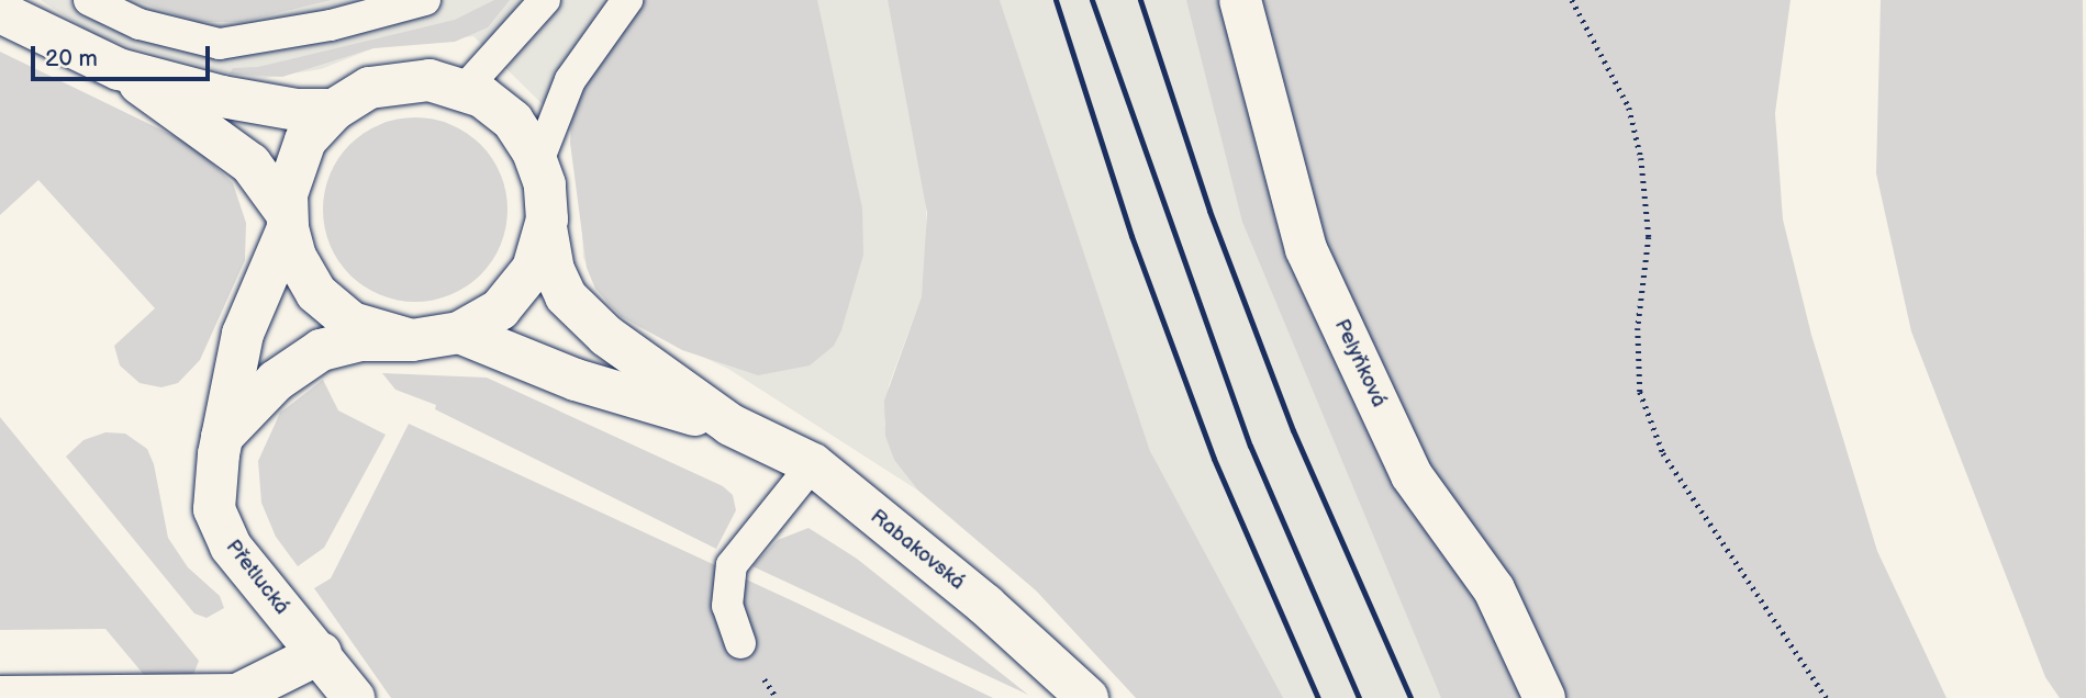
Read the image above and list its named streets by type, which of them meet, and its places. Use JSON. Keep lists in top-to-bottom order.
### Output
{
  "streets": {
    "main road": ["Pelyňková", "Rabakovská", "Přetlucká"]
  },
  "crossings": [
    ["Rabakovská", "Přetlucká"]
  ],
  "scale_bar": "20 m"
}
